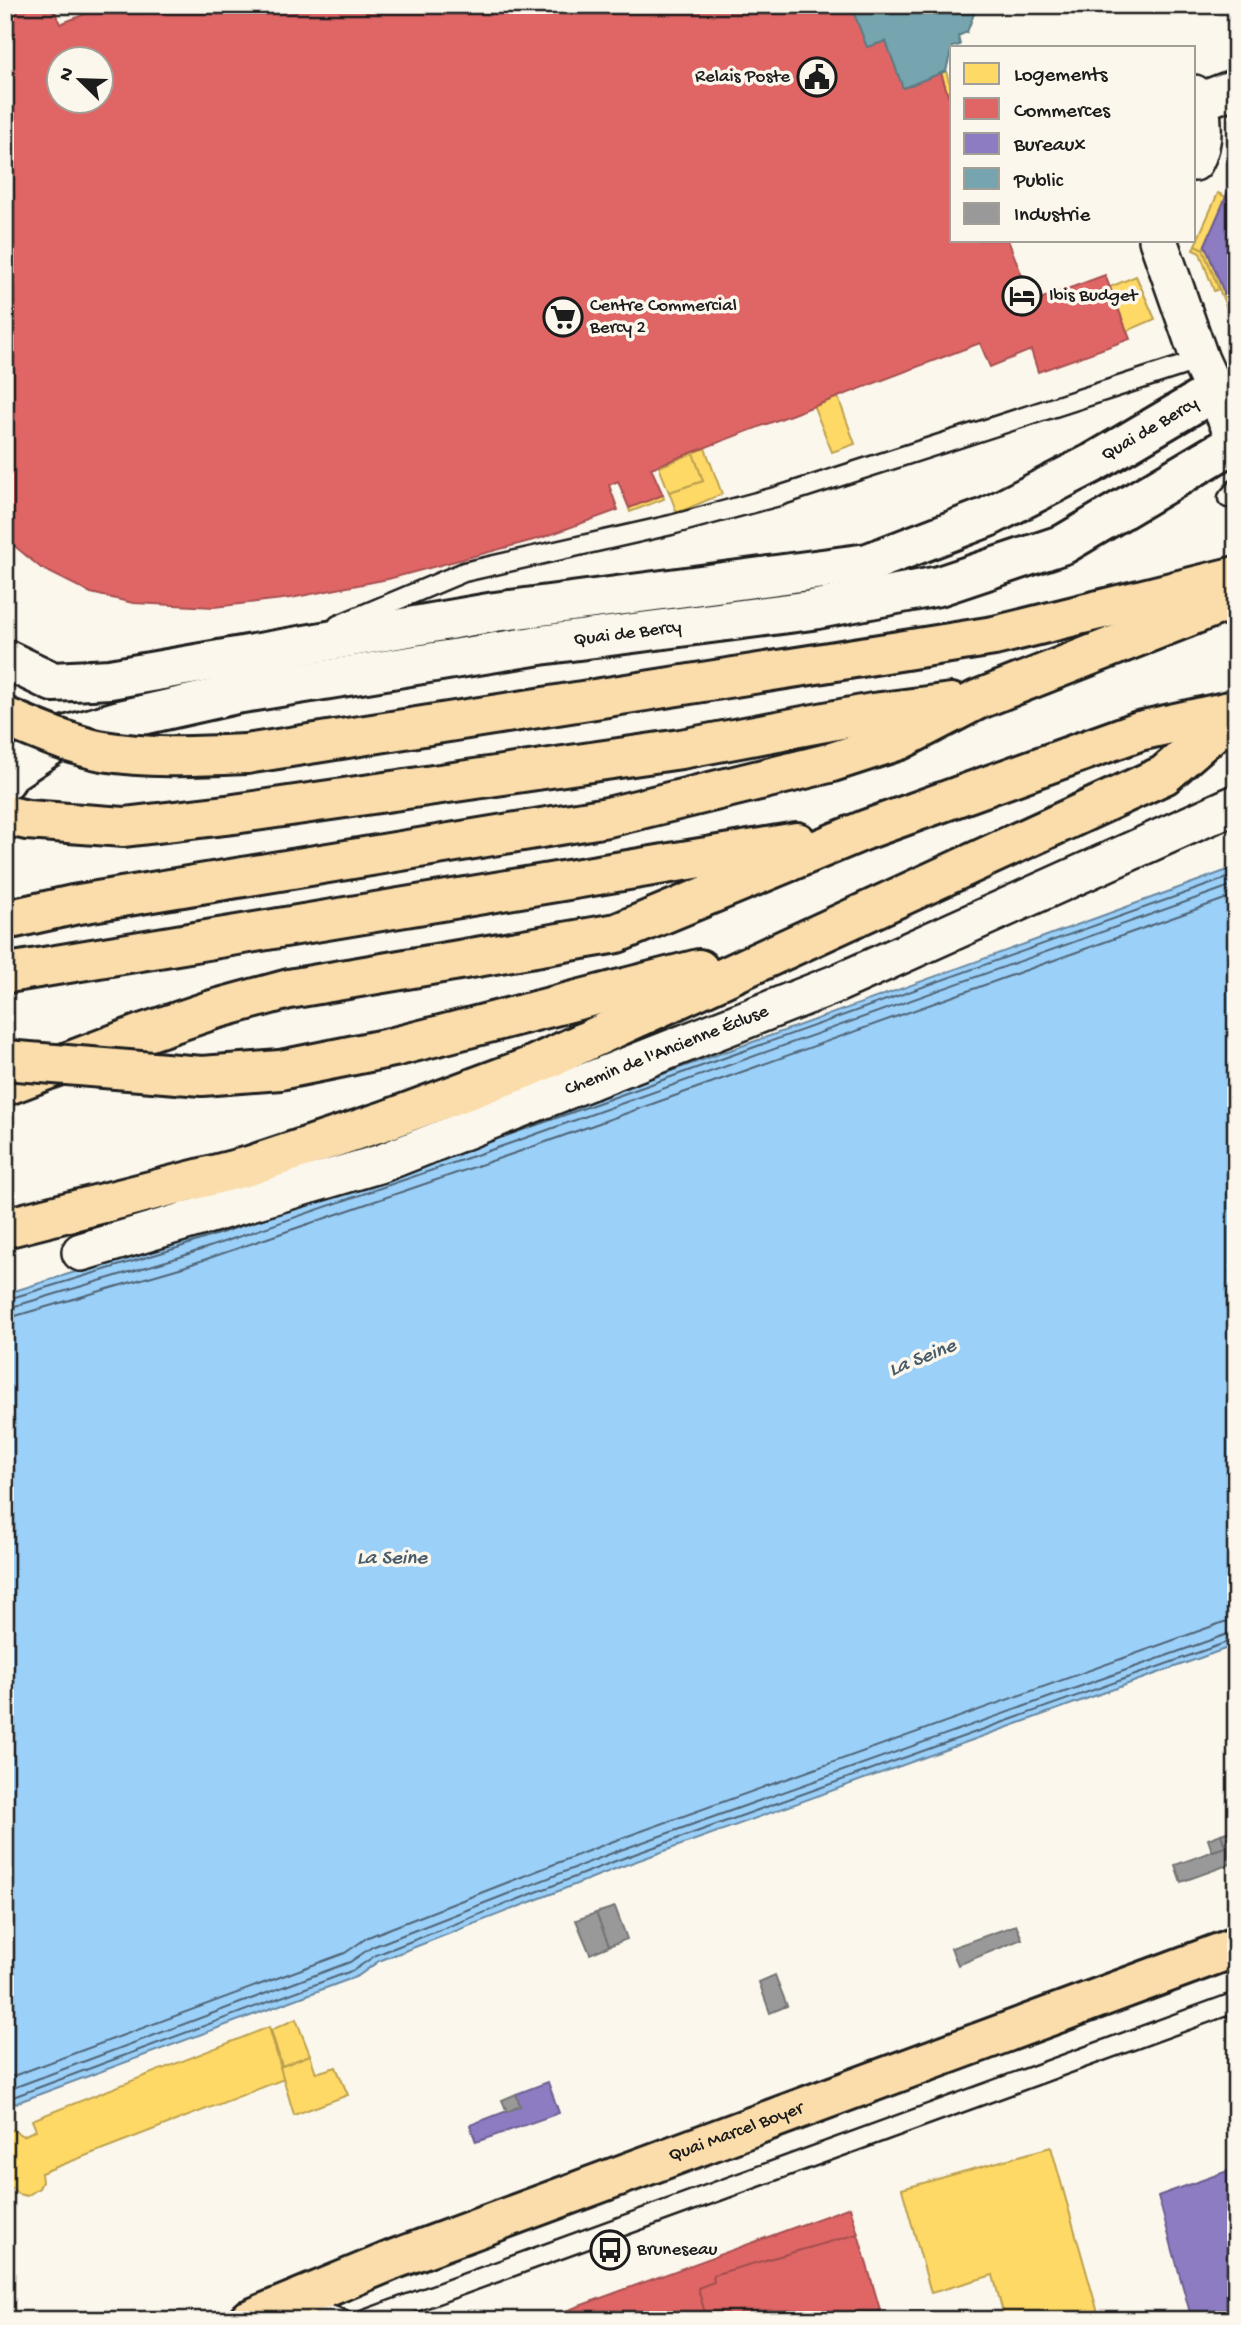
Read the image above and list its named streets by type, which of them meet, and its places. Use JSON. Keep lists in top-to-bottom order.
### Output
{
  "streets": {
    "main road": ["Quai de Bercy", "Quai Marcel Boyer"],
    "street": ["Chemin de l'Ancienne Écluse"]
  },
  "water": ["La Seine"],
  "places": {
    "public building": ["Relais Poste"],
    "hotel": ["Ibis Budget"],
    "supermarket": ["Centre Commercial Bercy 2"],
    "bus stop": ["Bruneseau"]
  },
  "legend": [
    "Logements",
    "Commerces",
    "Bureaux",
    "Public",
    "Industrie"
  ],
  "north": "top left"
}
